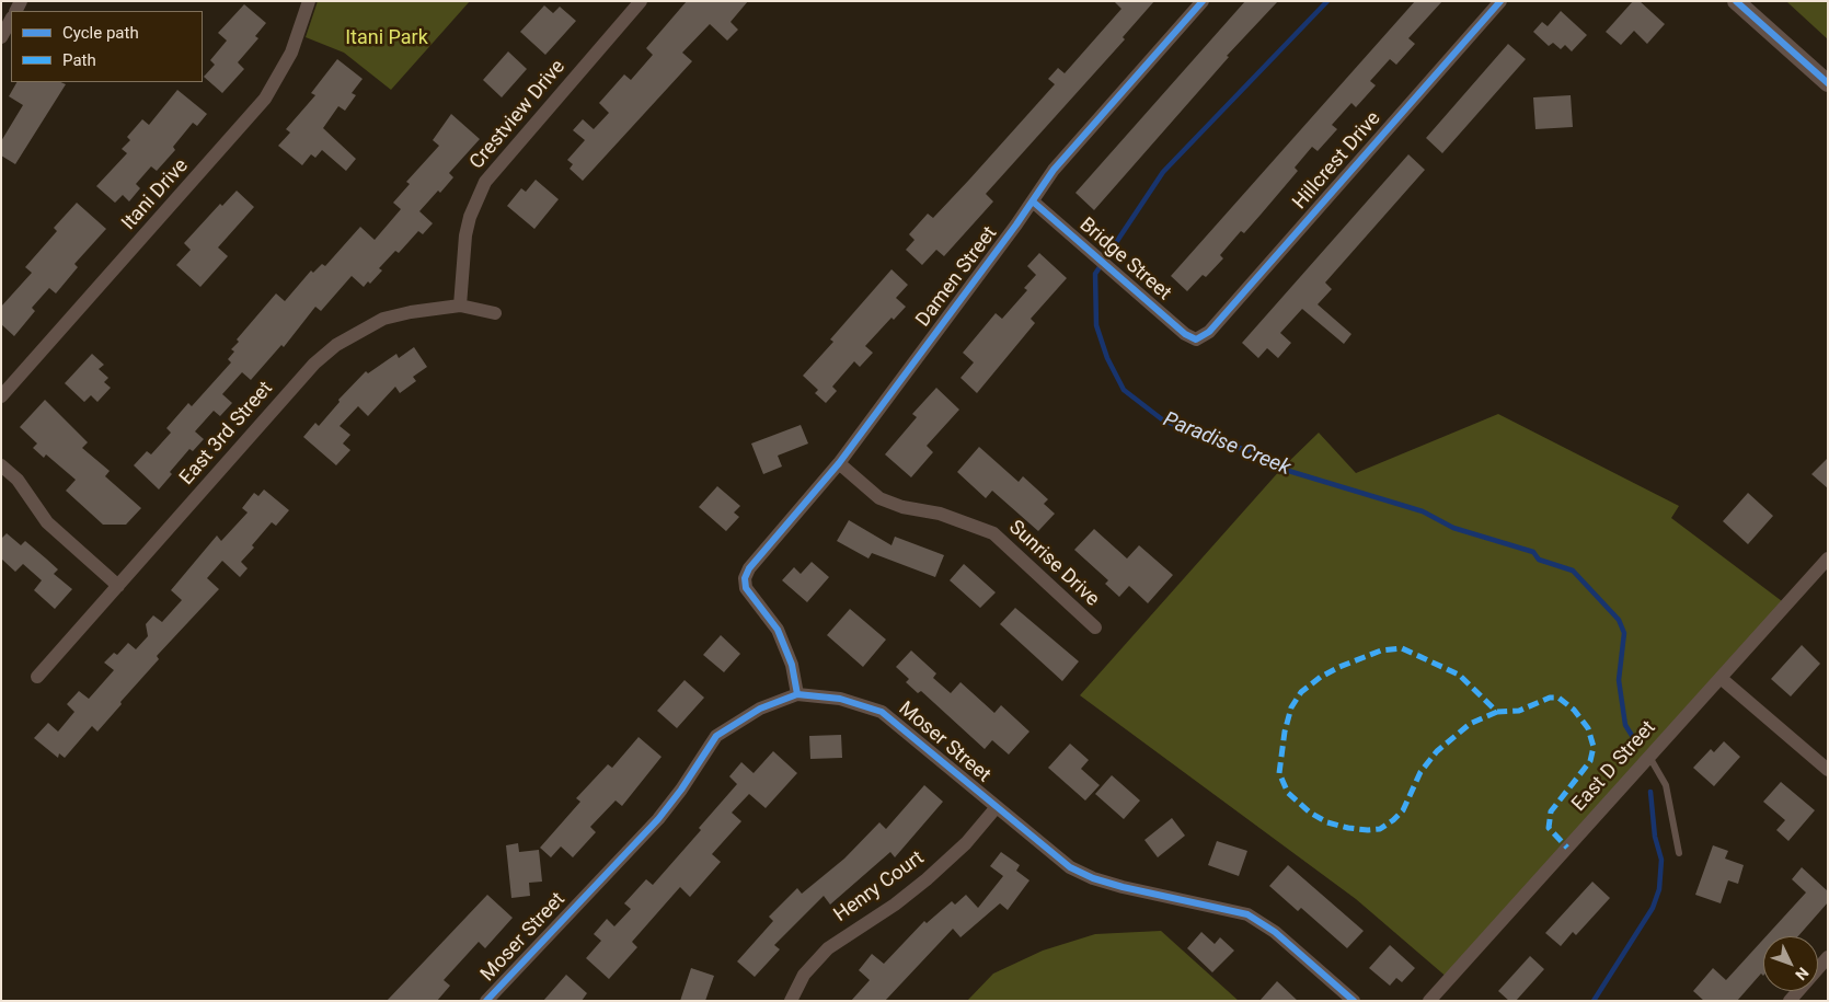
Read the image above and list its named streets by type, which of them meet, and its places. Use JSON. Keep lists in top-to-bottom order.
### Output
{
  "streets": {
    "street": [
      "Crestview Drive",
      "Hillcrest Drive",
      "Itani Drive",
      "Bridge Street",
      "Damen Street",
      "East 3rd Street",
      "Sunrise Drive",
      "Moser Street",
      "East D Street",
      "Henry Court"
    ]
  },
  "crossings": [
    ["Crestview Drive", "East 3rd Street"],
    ["Hillcrest Drive", "Bridge Street"],
    ["Bridge Street", "Damen Street"],
    ["Damen Street", "Sunrise Drive"],
    ["Damen Street", "Moser Street"],
    ["Moser Street", "Henry Court"]
  ],
  "water": ["Paradise Creek"],
  "parks": ["Itani Park"],
  "legend": ["Cycle path", "Path"],
  "north": "bottom right"
}
